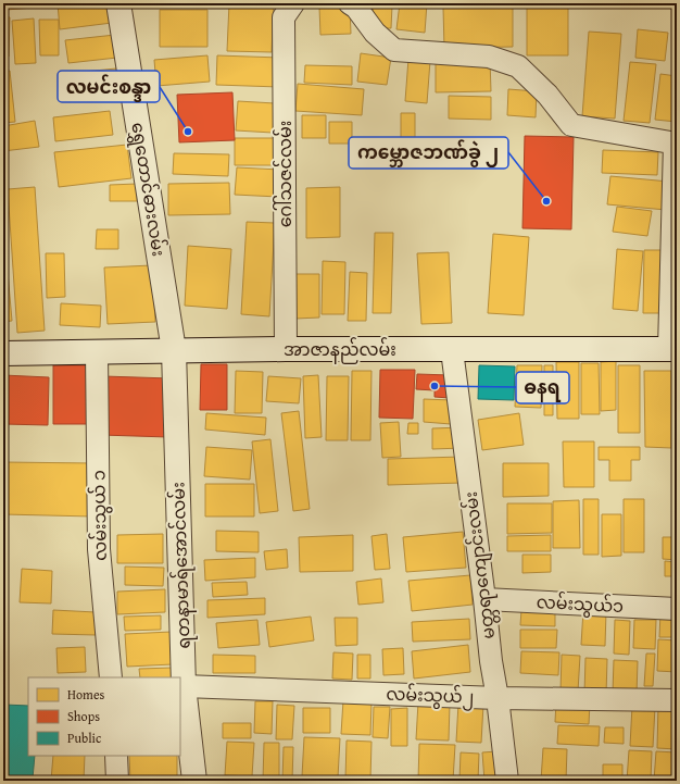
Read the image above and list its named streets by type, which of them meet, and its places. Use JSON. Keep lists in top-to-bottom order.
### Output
{
  "streets": {
    "street": [
      "ဂေါ်သဇင်လမ်း",
      "ရွှေတောင်ဓားလမ်း",
      "အာဇာနည်လမ်း",
      "လမ်းသွယ် ၁",
      "ရတနာမာရ်အောင်လမ်း",
      "မတ္တရာကျောင်းလမ်း",
      "လမ်းသွယ်၁",
      "လမ်းသွယ်၂"
    ]
  },
  "crossings": [
    ["ဂေါ်သဇင်လမ်း", "အာဇာနည်လမ်း"],
    ["ရွှေတောင်ဓားလမ်း", "အာဇာနည်လမ်း"],
    ["ရွှေတောင်ဓားလမ်း", "ရတနာမာရ်အောင်လမ်း"],
    ["အာဇာနည်လမ်း", "လမ်းသွယ် ၁"],
    ["အာဇာနည်လမ်း", "ရတနာမာရ်အောင်လမ်း"],
    ["အာဇာနည်လမ်း", "မတ္တရာကျောင်းလမ်း"],
    ["ရတနာမာရ်အောင်လမ်း", "လမ်းသွယ်၂"],
    ["မတ္တရာကျောင်းလမ်း", "လမ်းသွယ်၁"],
    ["မတ္တရာကျောင်းလမ်း", "လမ်းသွယ်၂"]
  ],
  "places": ["လမင်းစန္ဒာ", "ကမ္ဘောဇဘဏ်ခွဲ ၂", "ဓနရ"],
  "legend": ["Homes", "Shops", "Public"]
}
